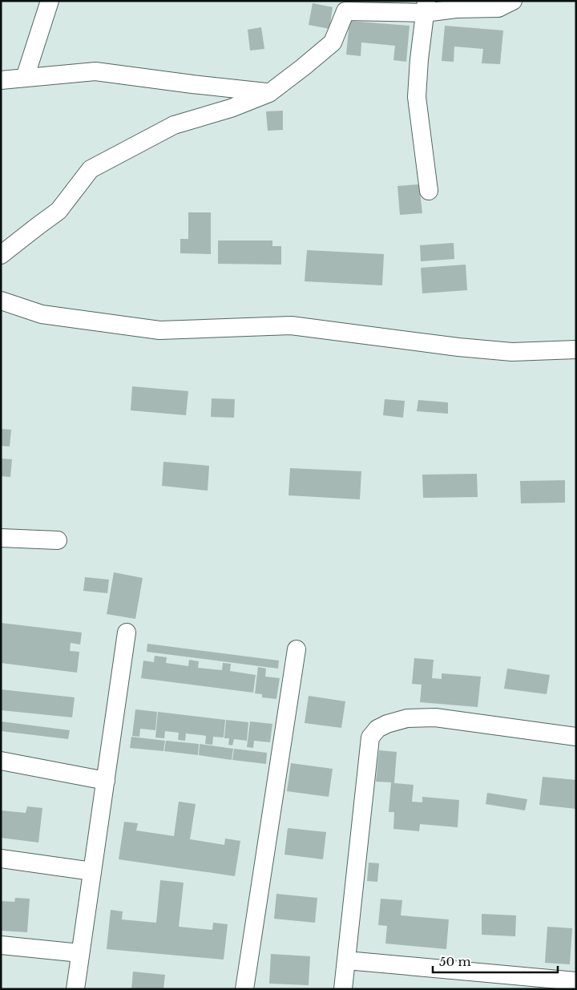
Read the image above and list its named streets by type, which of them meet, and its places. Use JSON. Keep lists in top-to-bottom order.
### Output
{
  "scale_bar": "50 m"
}
